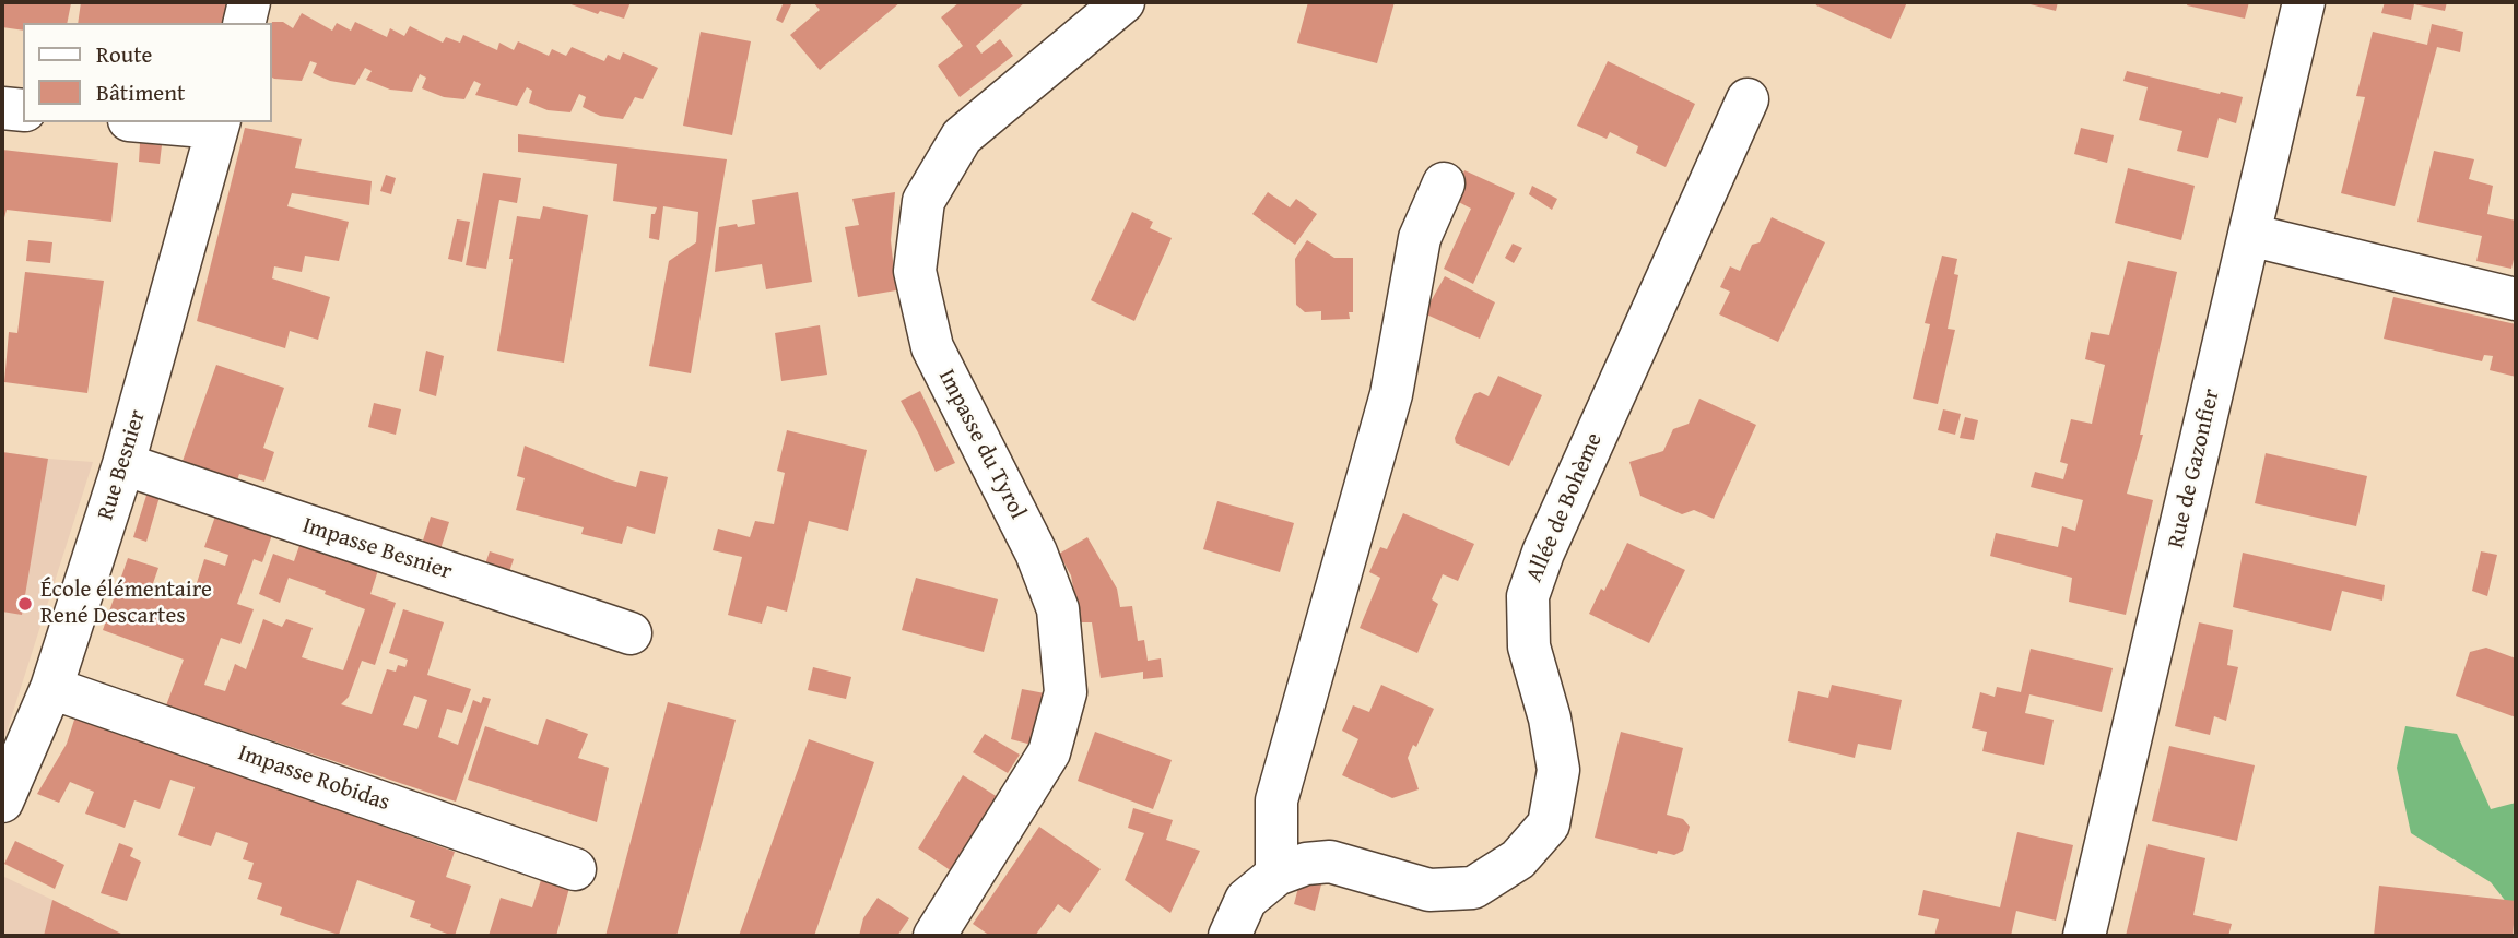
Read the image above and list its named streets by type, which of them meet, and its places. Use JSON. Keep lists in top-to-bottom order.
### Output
{
  "streets": {
    "street": [
      "Impasse du Tyrol",
      "Rue Besnier",
      "Rue de Gazonfier",
      "Allée de Bohème",
      "Impasse Besnier",
      "Impasse Robidas"
    ]
  },
  "crossings": [
    ["Rue Besnier", "Impasse Besnier"],
    ["Rue Besnier", "Impasse Robidas"]
  ],
  "places": ["École élémentaire René Descartes"],
  "legend": ["Route", "Bâtiment"]
}
